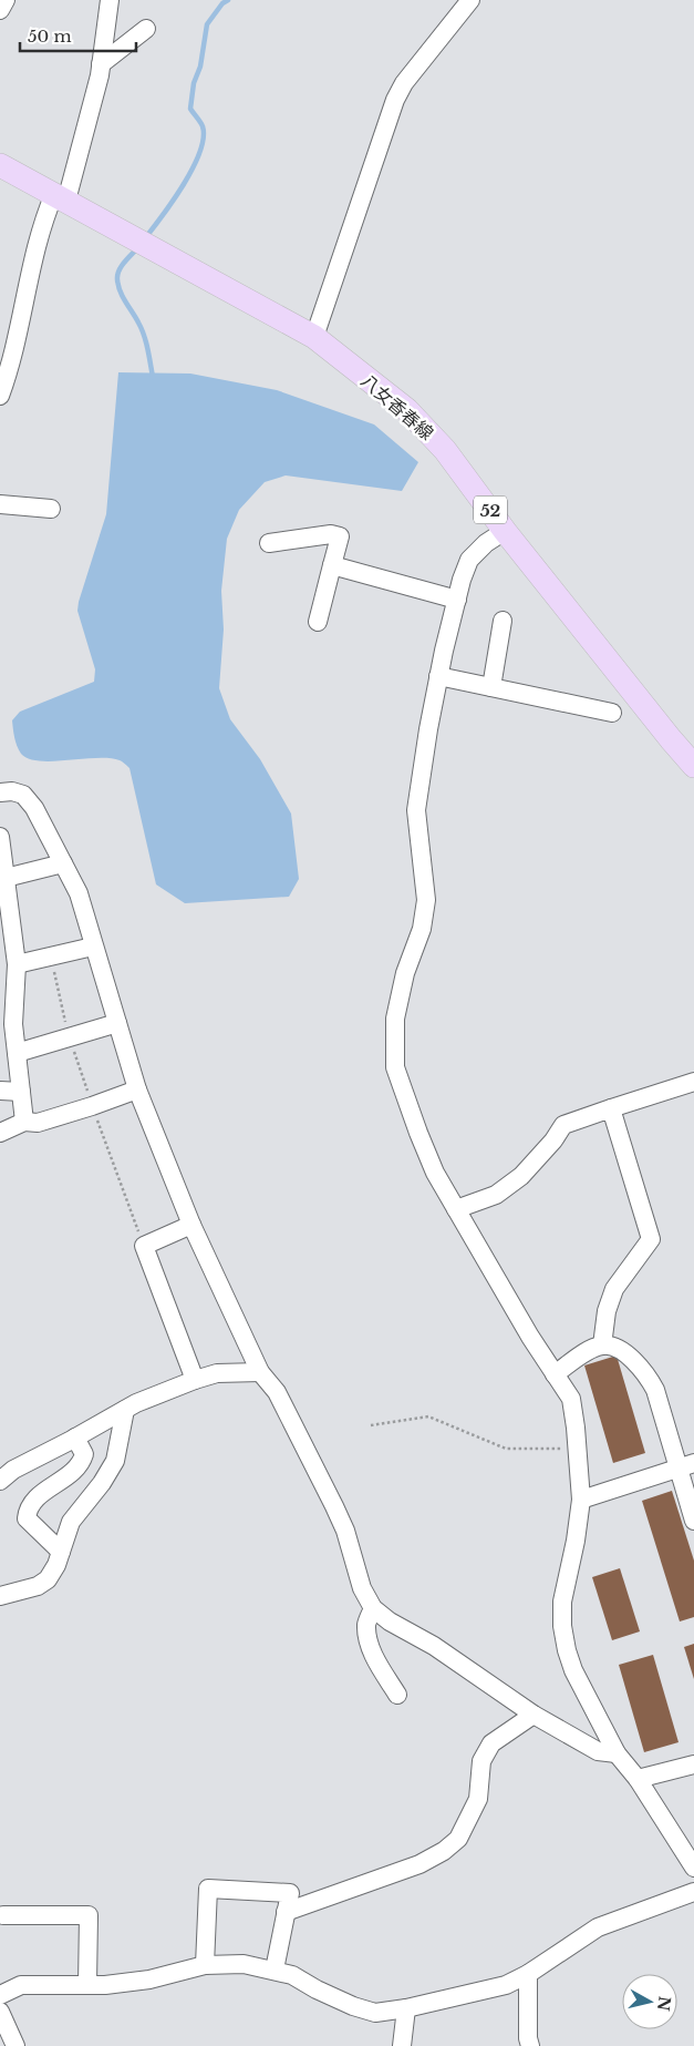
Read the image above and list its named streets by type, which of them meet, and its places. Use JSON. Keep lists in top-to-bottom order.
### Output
{
  "streets": {
    "main road": ["八女香春線", "52"]
  },
  "scale_bar": "50 m",
  "north": "right"
}
